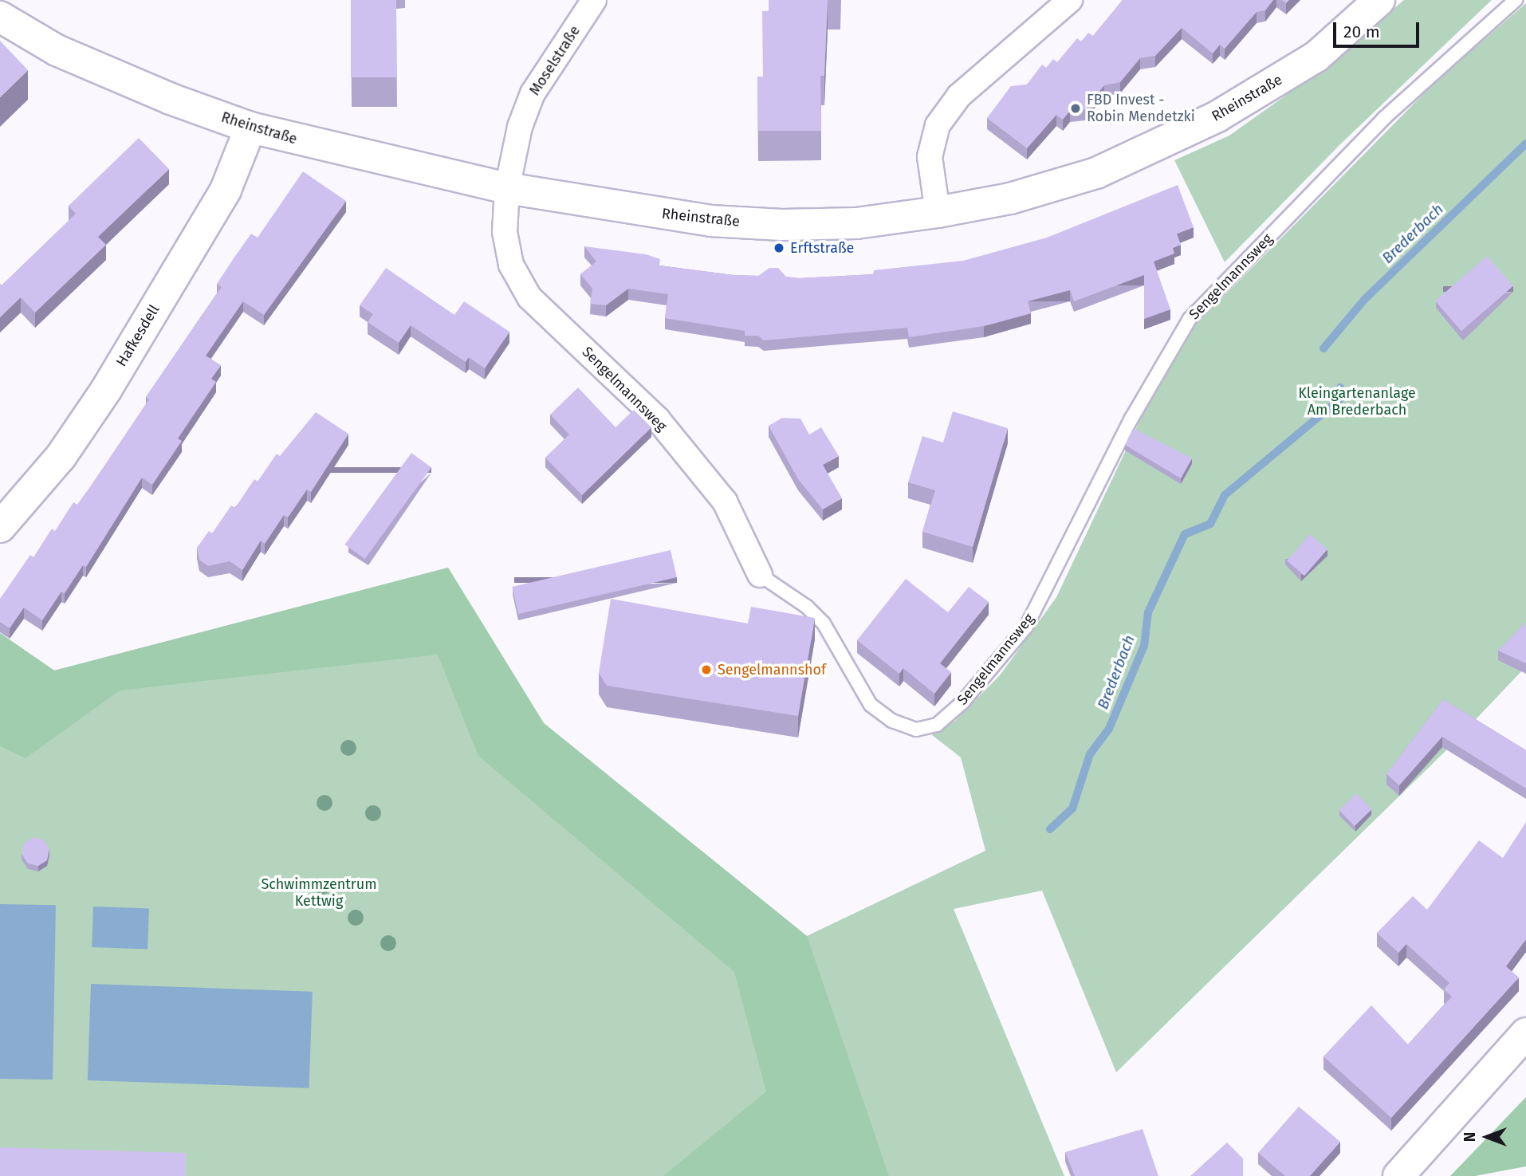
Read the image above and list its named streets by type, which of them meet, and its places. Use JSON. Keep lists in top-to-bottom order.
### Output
{
  "streets": {
    "street": [
      "Moselstraße",
      "Rheinstraße",
      "Sengelmannsweg",
      "Hafkesdell"
    ]
  },
  "crossings": [
    ["Moselstraße", "Rheinstraße"],
    ["Moselstraße", "Sengelmannsweg"],
    ["Rheinstraße", "Sengelmannsweg"],
    ["Rheinstraße", "Hafkesdell"]
  ],
  "water": ["Brederbach"],
  "parks": ["Kleingartenanlage Am Brederbach", "Schwimmzentrum Kettwig"],
  "places": ["FBD Invest - Robin Mendetzki", "Erftstraße", "Sengelmannshof"],
  "scale_bar": "20 m",
  "north": "left"
}
